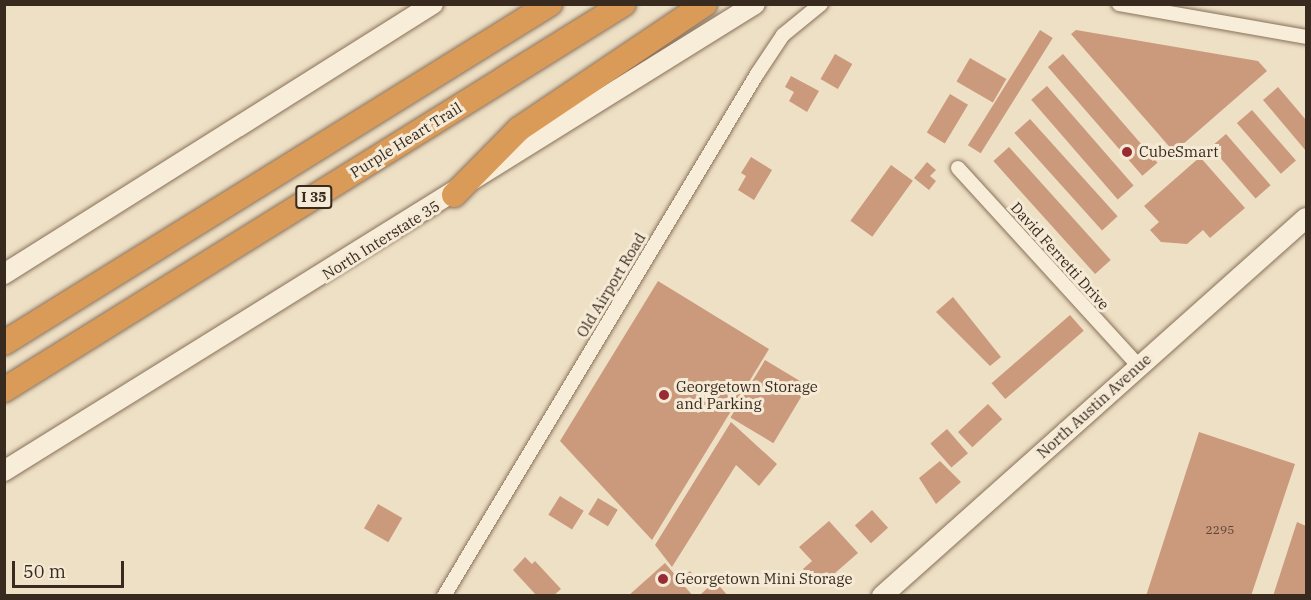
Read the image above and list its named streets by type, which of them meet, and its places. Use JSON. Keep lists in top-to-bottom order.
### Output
{
  "streets": {
    "highway": ["Purple Heart Trail", "I 35"],
    "main road": ["North Interstate 35", "North Austin Avenue"],
    "street": ["David Ferretti Drive", "Old Airport Road"]
  },
  "crossings": [
    ["David Ferretti Drive", "North Austin Avenue"]
  ],
  "places": ["CubeSmart", "Georgetown Storage and Parking", "Georgetown Mini Storage"],
  "house_numbers": ["2295"],
  "scale_bar": "50 m"
}
